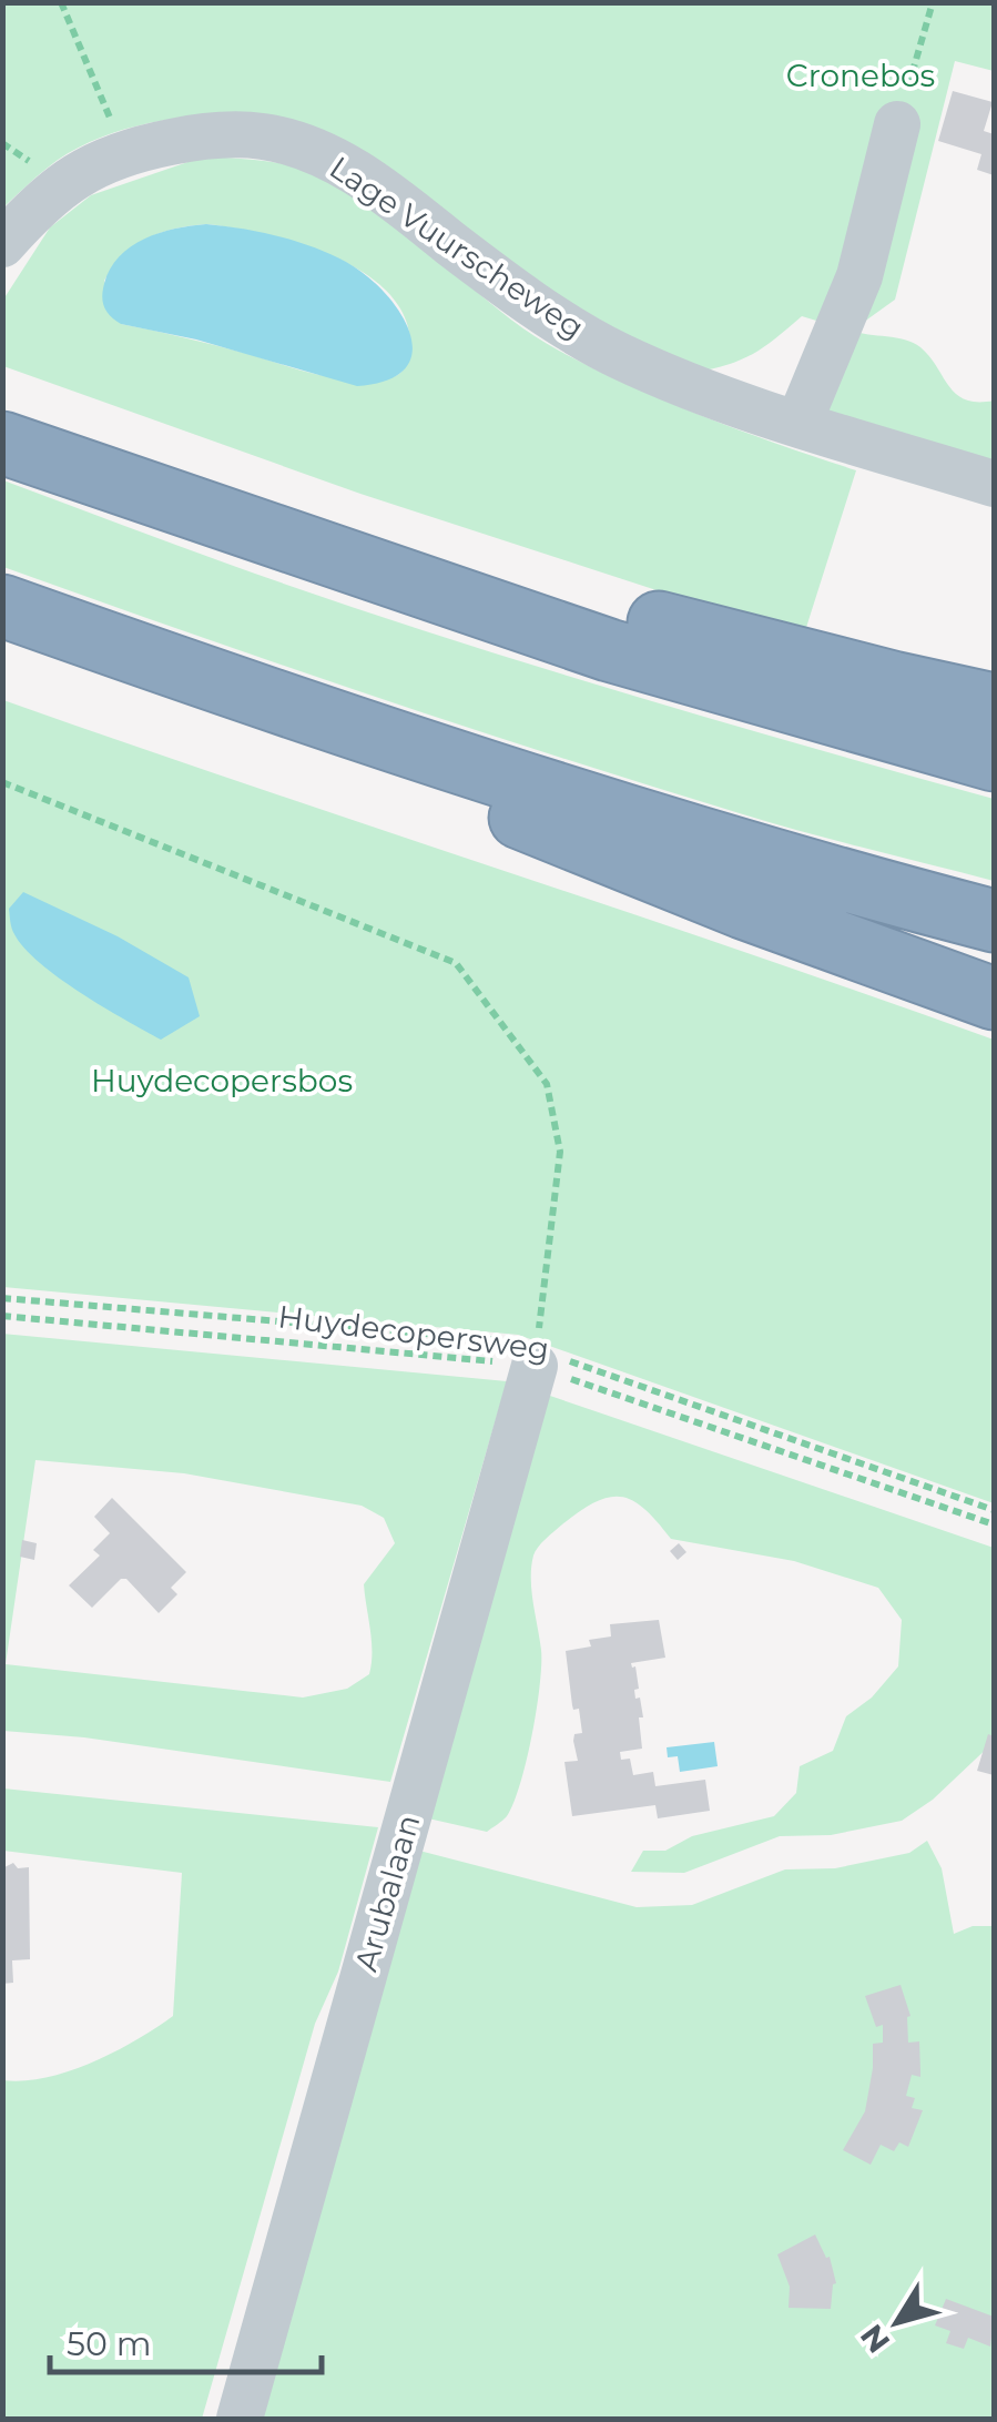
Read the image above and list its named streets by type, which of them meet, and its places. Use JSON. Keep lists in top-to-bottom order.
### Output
{
  "streets": {
    "street": ["Lage Vuurscheweg", "Arubalaan"],
    "path": ["Huydecopersweg"]
  },
  "crossings": [
    ["Huydecopersweg", "Arubalaan"]
  ],
  "parks": ["Cronebos", "Huydecopersbos"],
  "scale_bar": "50 m",
  "north": "bottom left"
}
